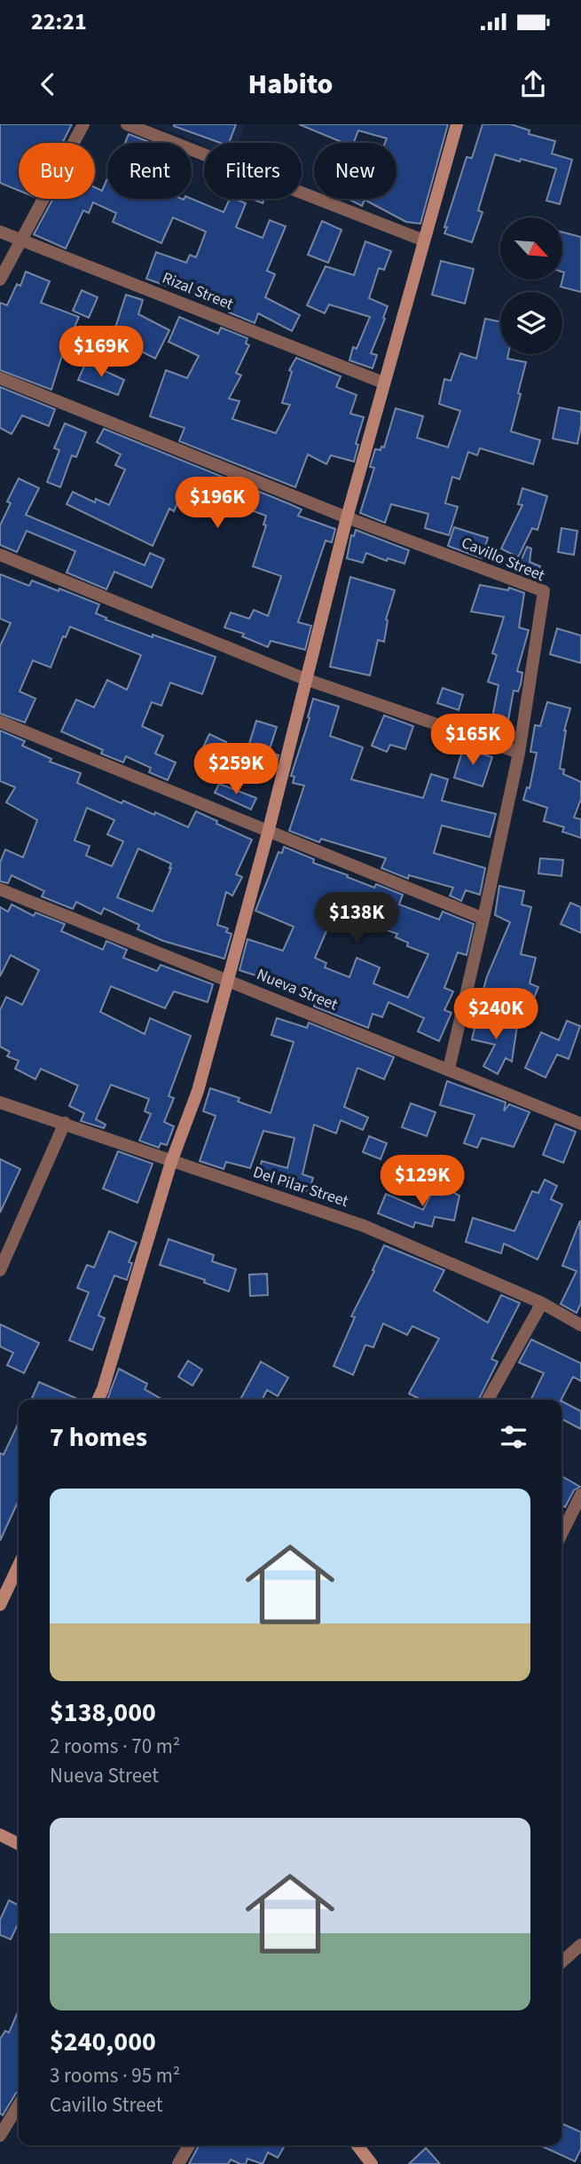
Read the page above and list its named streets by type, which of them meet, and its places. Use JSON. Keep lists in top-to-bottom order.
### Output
{
  "streets": {
    "street": [
      "Rizal Street",
      "Cavillo Street",
      "Nueva Street",
      "Del Pilar Street"
    ]
  },
  "crossings": [
    ["Cavillo Street", "Nueva Street"]
  ],
  "north": "bottom right",
  "page": {
    "status": "22:21",
    "header": "Habito",
    "chip": [
      "Buy",
      "Rent",
      "Filters",
      "New"
    ],
    "price": [
      "$169K",
      "$196K",
      "$165K",
      "$259K",
      "$138K",
      "$240K",
      "$129K"
    ],
    "heading": "7 homes",
    "list": [
      {
        "name": "$138,000",
        "note": "2 rooms · 70 m² · Nueva Street"
      },
      {
        "name": "$240,000",
        "note": "3 rooms · 95 m² · Cavillo Street"
      }
    ]
  }
}
